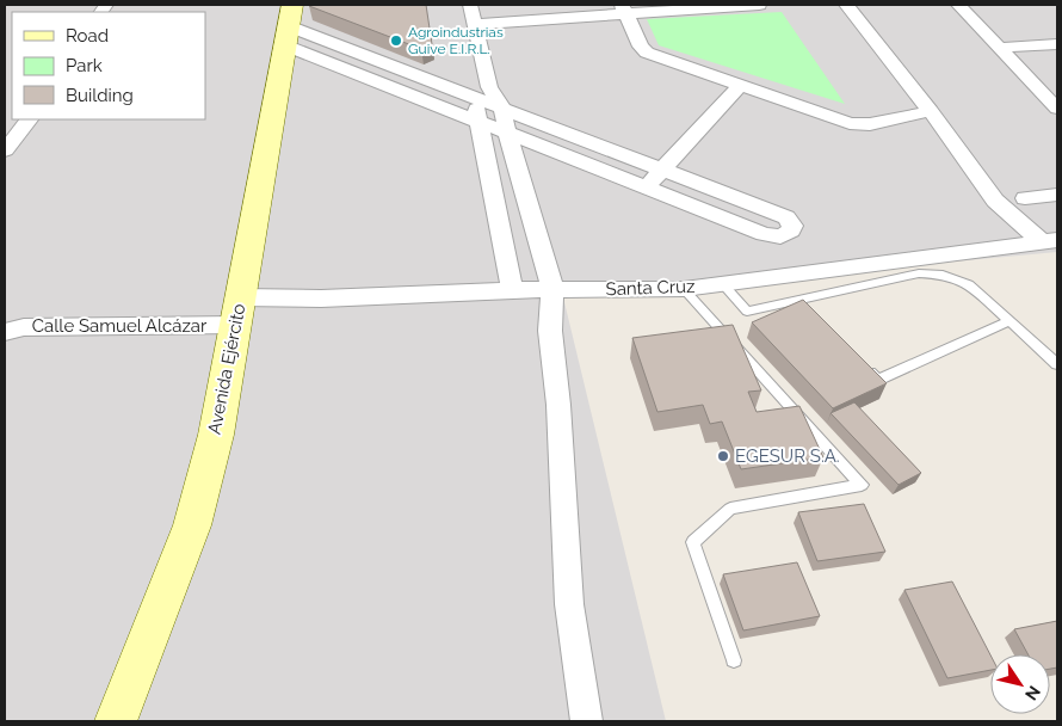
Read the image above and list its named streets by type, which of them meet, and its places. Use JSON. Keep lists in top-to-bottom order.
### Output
{
  "streets": {
    "main road": ["Avenida Ejército"],
    "street": ["Santa Cruz", "Calle Samuel Alcázar"]
  },
  "crossings": [
    ["Santa Cruz", "Calle Samuel Alcázar"],
    ["Santa Cruz", "Avenida Ejército"],
    ["Calle Samuel Alcázar", "Avenida Ejército"]
  ],
  "places": ["Agroindustrias Guive E.I.R.L.", "EGESUR S.A."],
  "legend": ["Road", "Park", "Building"],
  "north": "bottom right"
}
